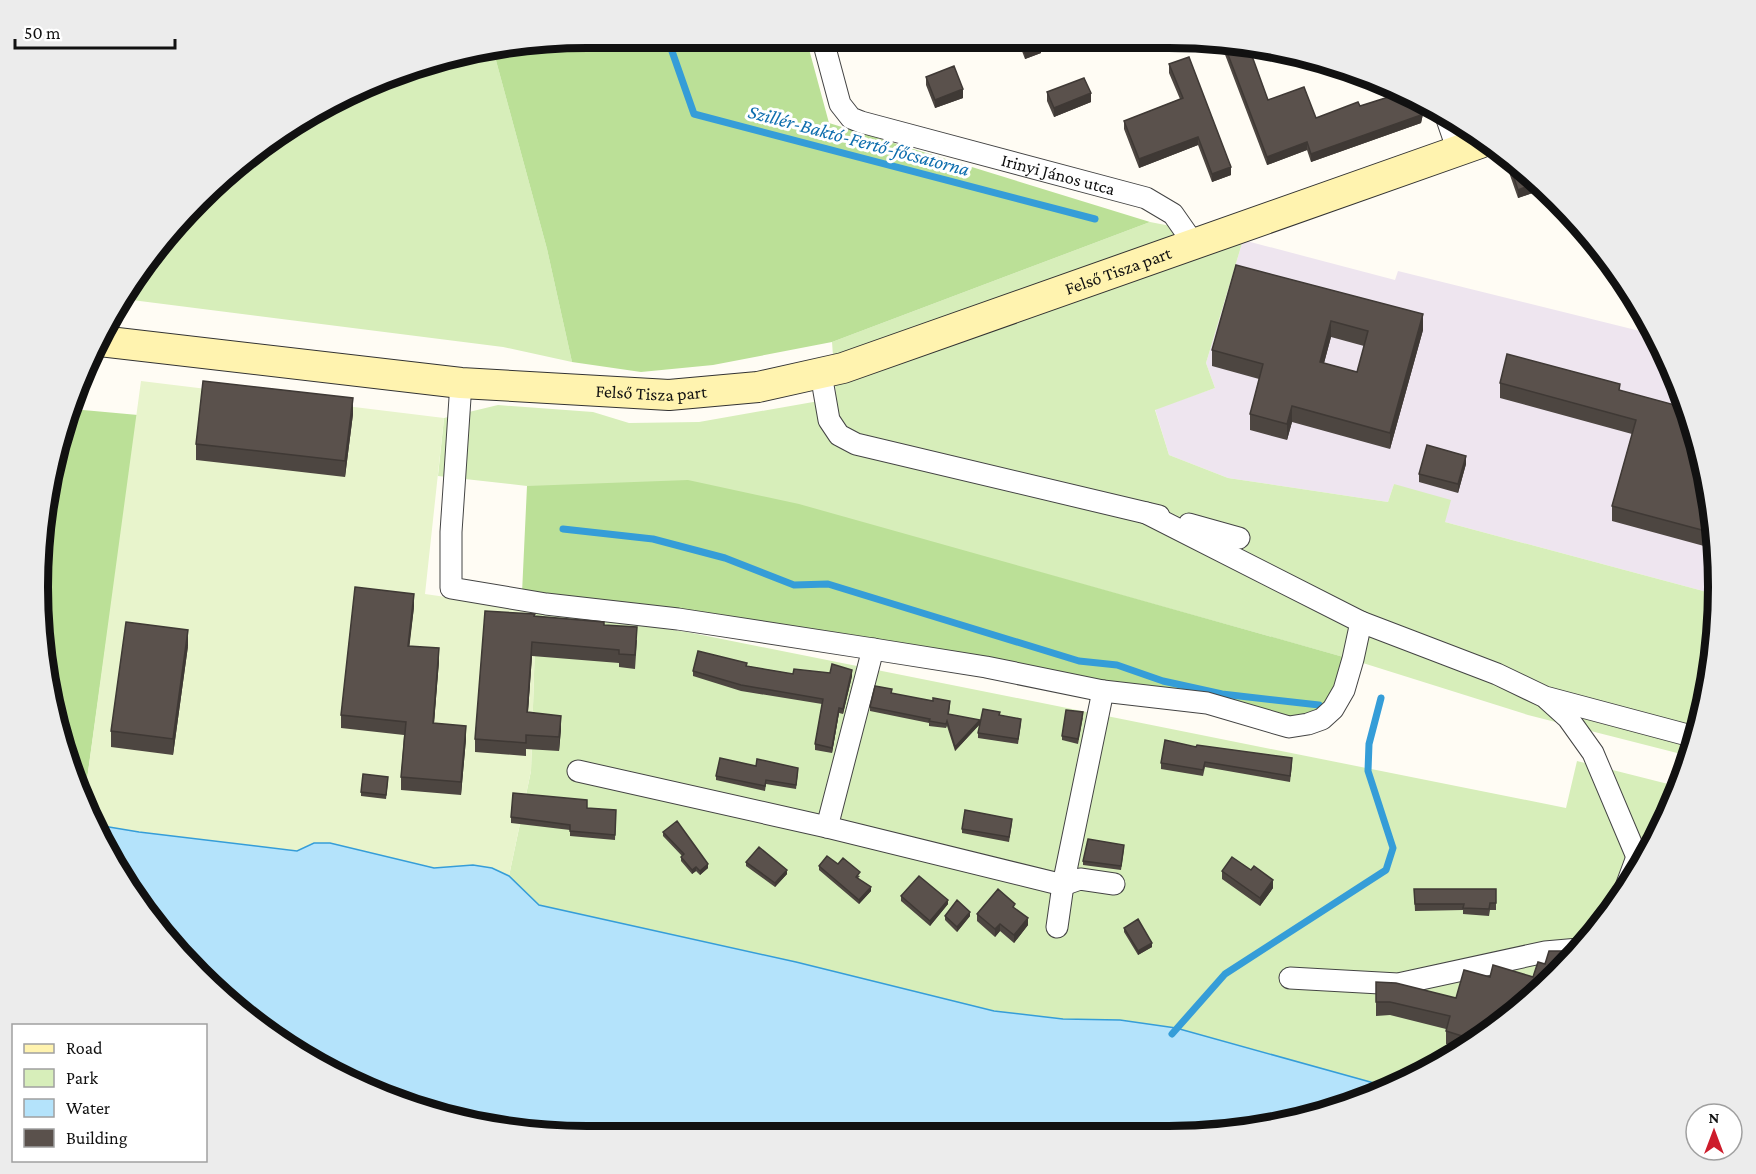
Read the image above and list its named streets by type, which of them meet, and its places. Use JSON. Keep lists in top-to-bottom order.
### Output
{
  "streets": {
    "main road": ["Felső Tisza part"],
    "street": ["Irinyi János utca"]
  },
  "crossings": [
    ["Irinyi János utca", "Felső Tisza part"]
  ],
  "water": ["Szillér-Baktó-Fertő-főcsatorna"],
  "legend": [
    "Road",
    "Park",
    "Water",
    "Building"
  ],
  "scale_bar": "50 m",
  "north": "top"
}
